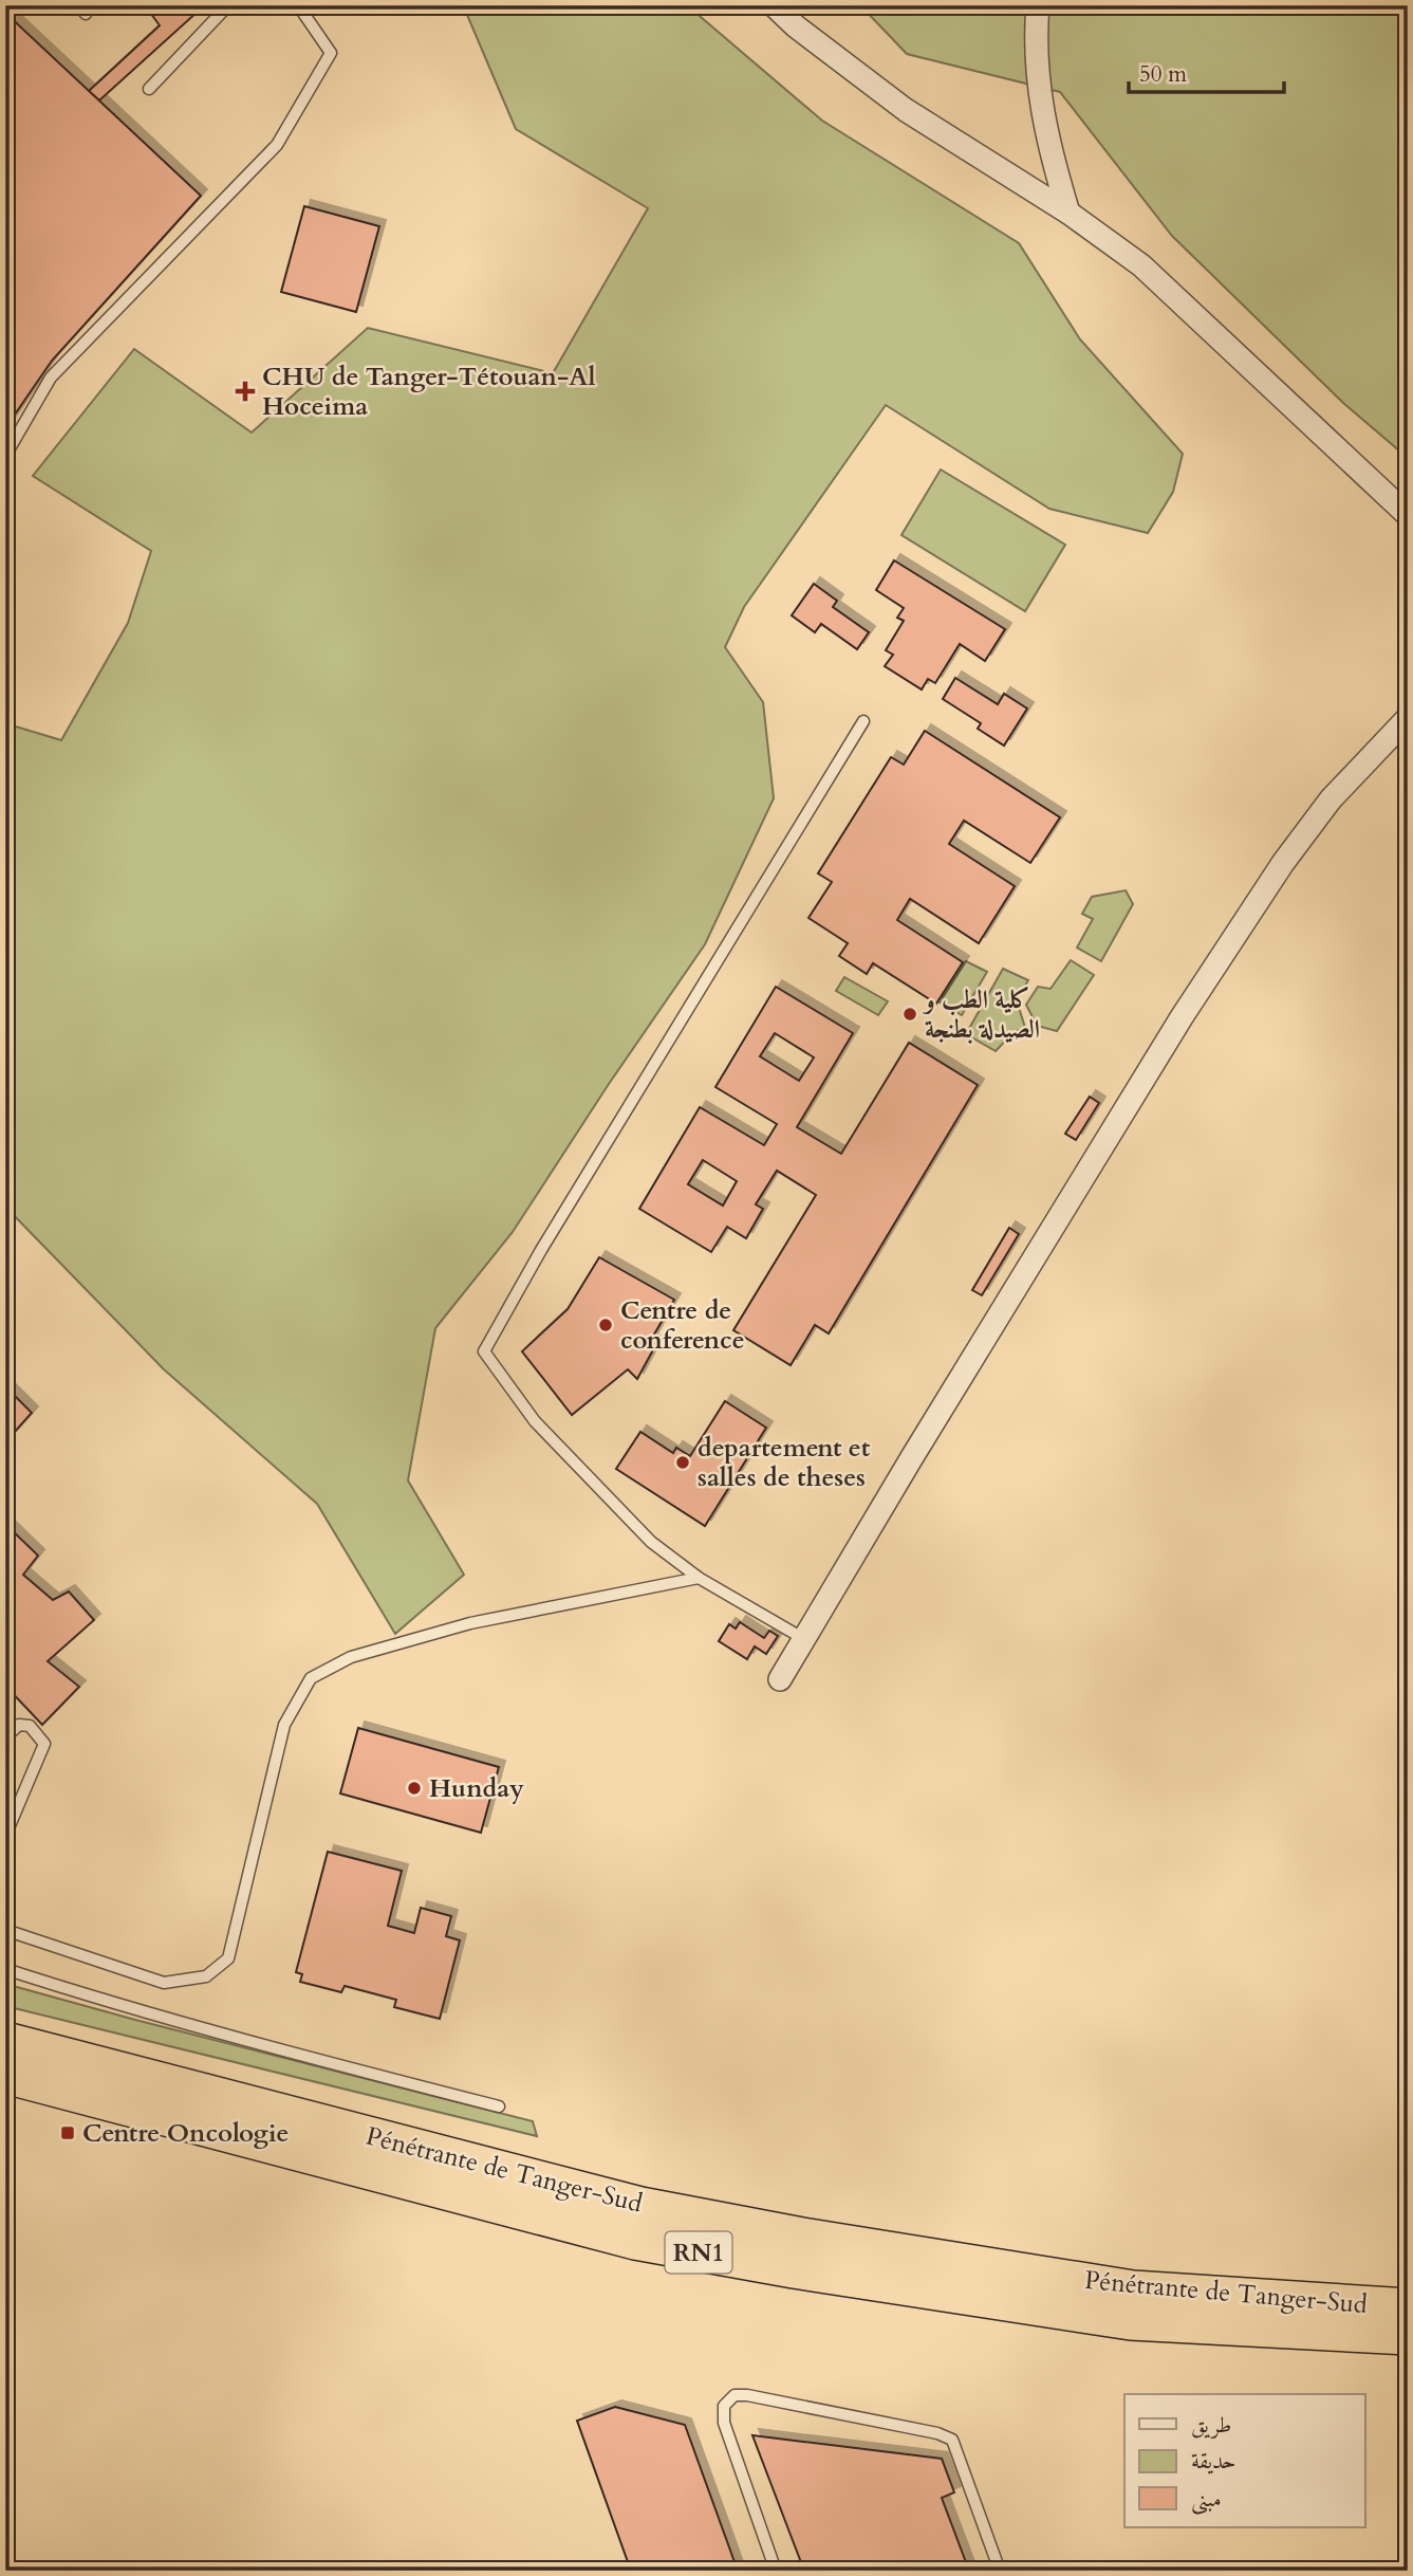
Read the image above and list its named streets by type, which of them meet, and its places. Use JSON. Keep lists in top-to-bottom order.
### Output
{
  "streets": {
    "highway": ["Pénétrante de Tanger-Sud", "RN1"]
  },
  "places": {
    "health": ["CHU de Tanger-Tétouan-Al Hoceima"],
    "other": [
      "كلية الطب و الصيدلة بطنجة",
      "Centre de conference",
      "departement et salles de theses",
      "Hunday"
    ],
    "transit": ["Centre Oncologie"]
  },
  "legend": ["طريق", "حديقة", "مبنى"],
  "scale_bar": "50 m"
}
